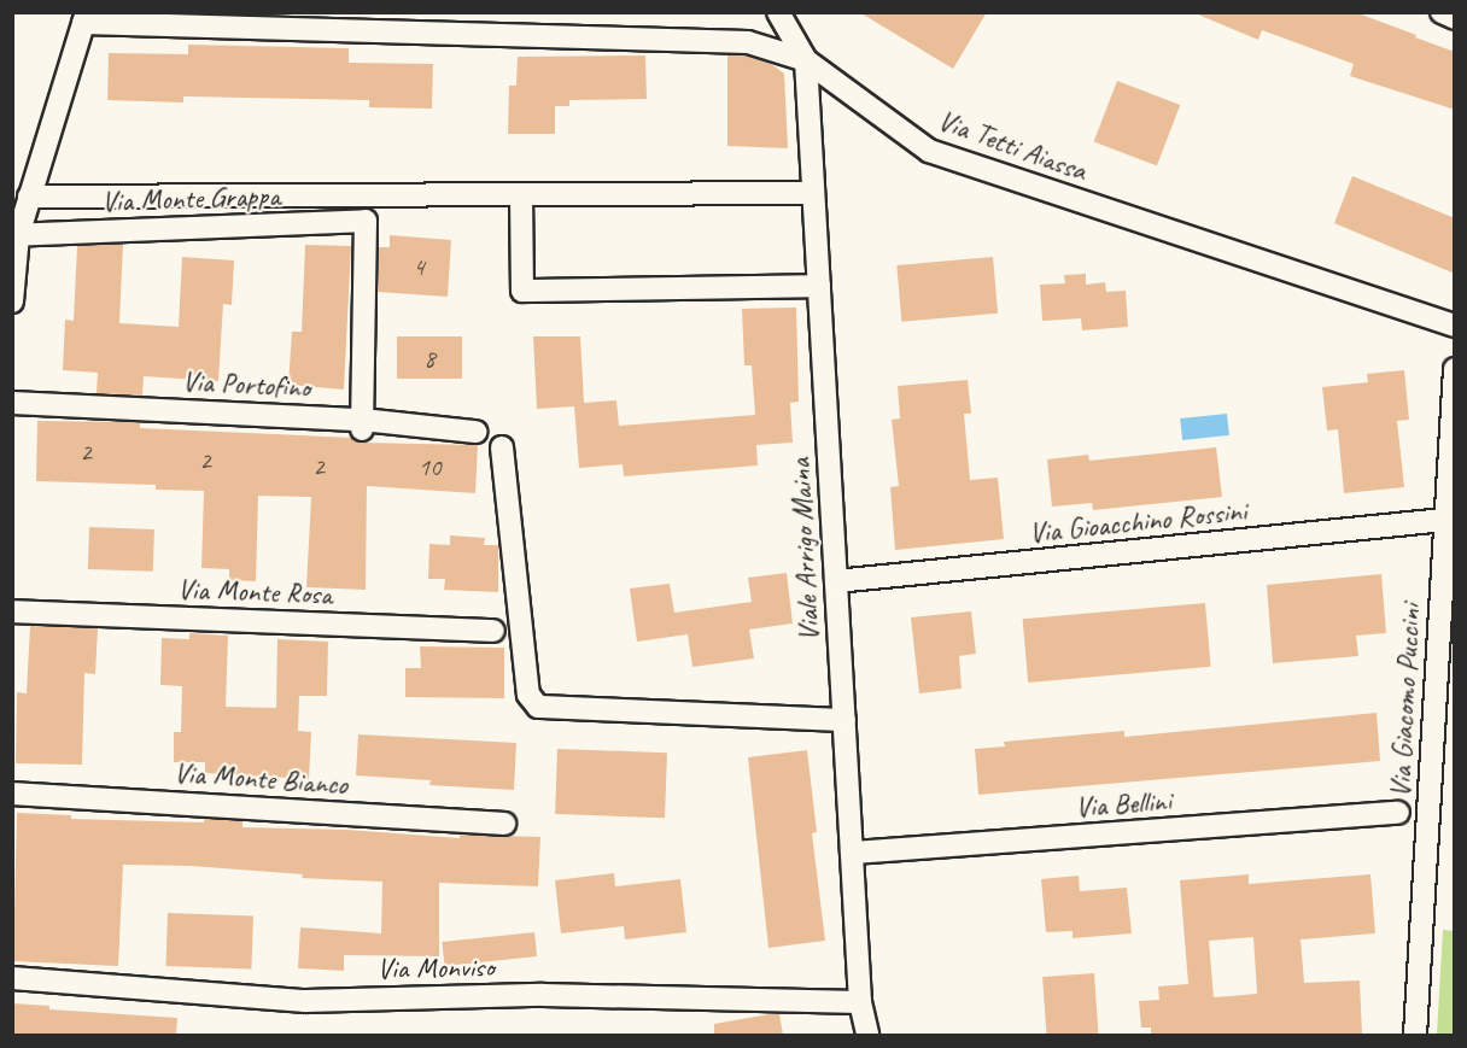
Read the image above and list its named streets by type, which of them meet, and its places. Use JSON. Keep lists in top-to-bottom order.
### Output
{
  "streets": {
    "street": [
      "Via Tetti Aiassa",
      "Via Monte Grappa",
      "Via Portofino",
      "Via Gioacchino Rossini",
      "Viale Arrigo Maina",
      "Via Monte Rosa",
      "Via Giacomo Puccini",
      "Via Monte Bianco",
      "Via Bellini",
      "Via Monviso"
    ]
  },
  "crossings": [
    ["Via Tetti Aiassa", "Viale Arrigo Maina"],
    ["Via Monte Grappa", "Via Portofino"],
    ["Via Gioacchino Rossini", "Viale Arrigo Maina"],
    ["Via Gioacchino Rossini", "Via Giacomo Puccini"],
    ["Viale Arrigo Maina", "Via Bellini"],
    ["Viale Arrigo Maina", "Via Monviso"]
  ],
  "house_numbers": [
    "4",
    "8",
    "2",
    "2",
    "2",
    "10"
  ]
}
